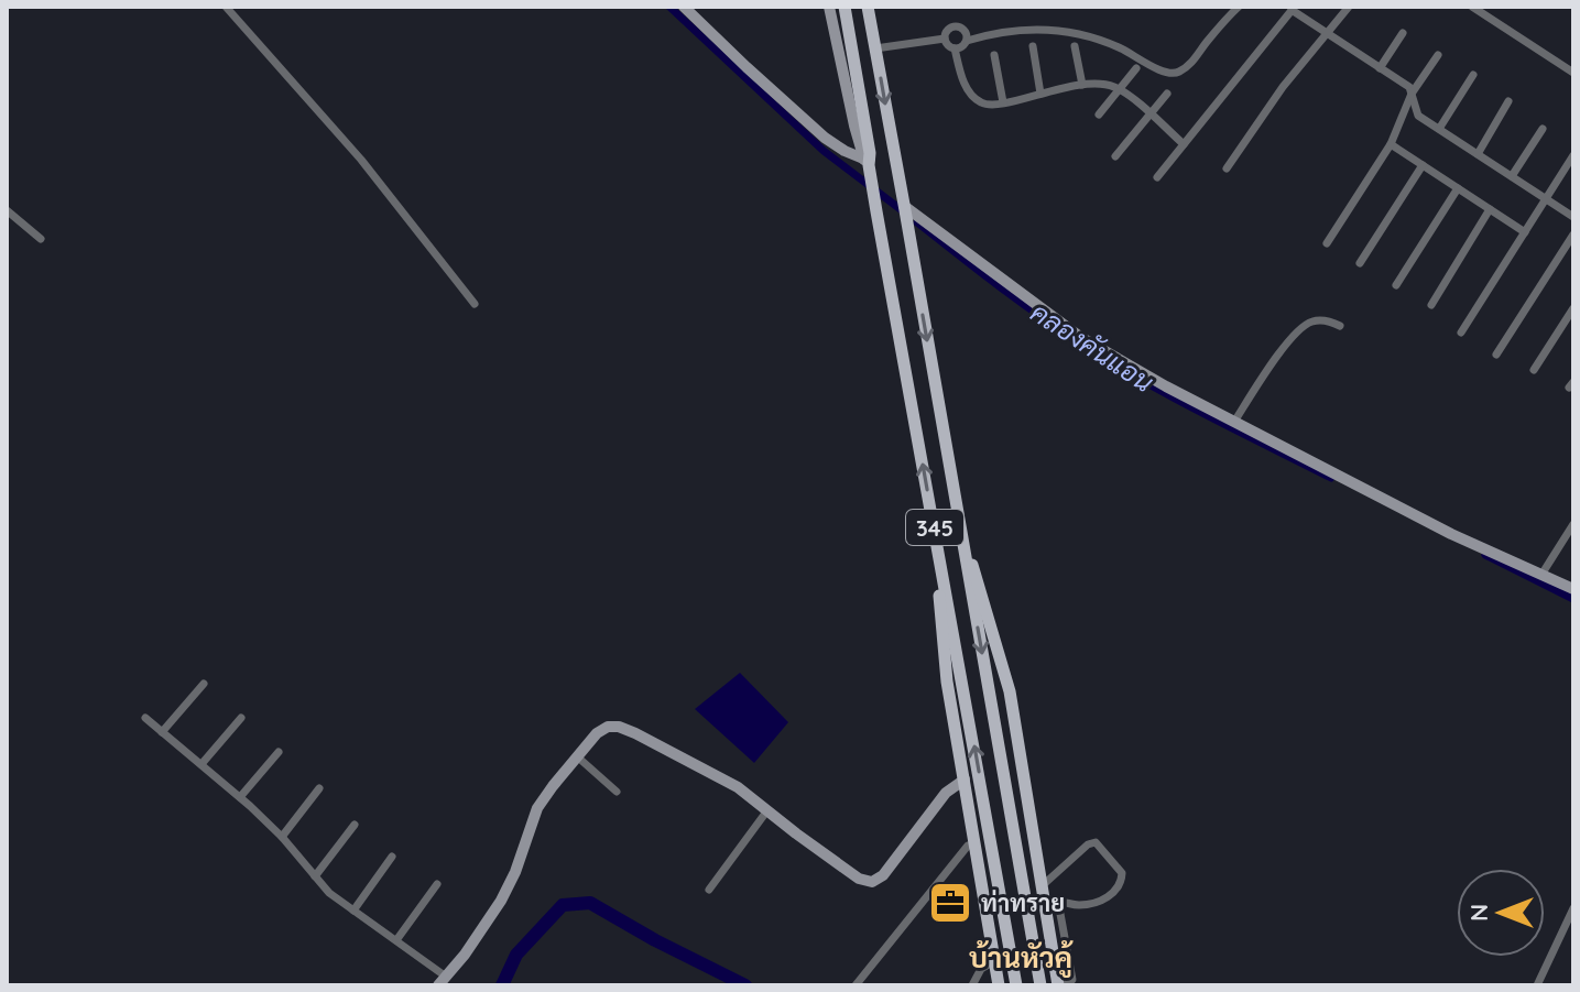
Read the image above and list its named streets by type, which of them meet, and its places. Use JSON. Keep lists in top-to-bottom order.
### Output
{
  "streets": {
    "main road": ["345"]
  },
  "districts": ["บ้านหัวคู้"],
  "water": ["คลองคันแอน"],
  "places": {
    "office": ["ท่าทราย"]
  },
  "north": "left"
}
